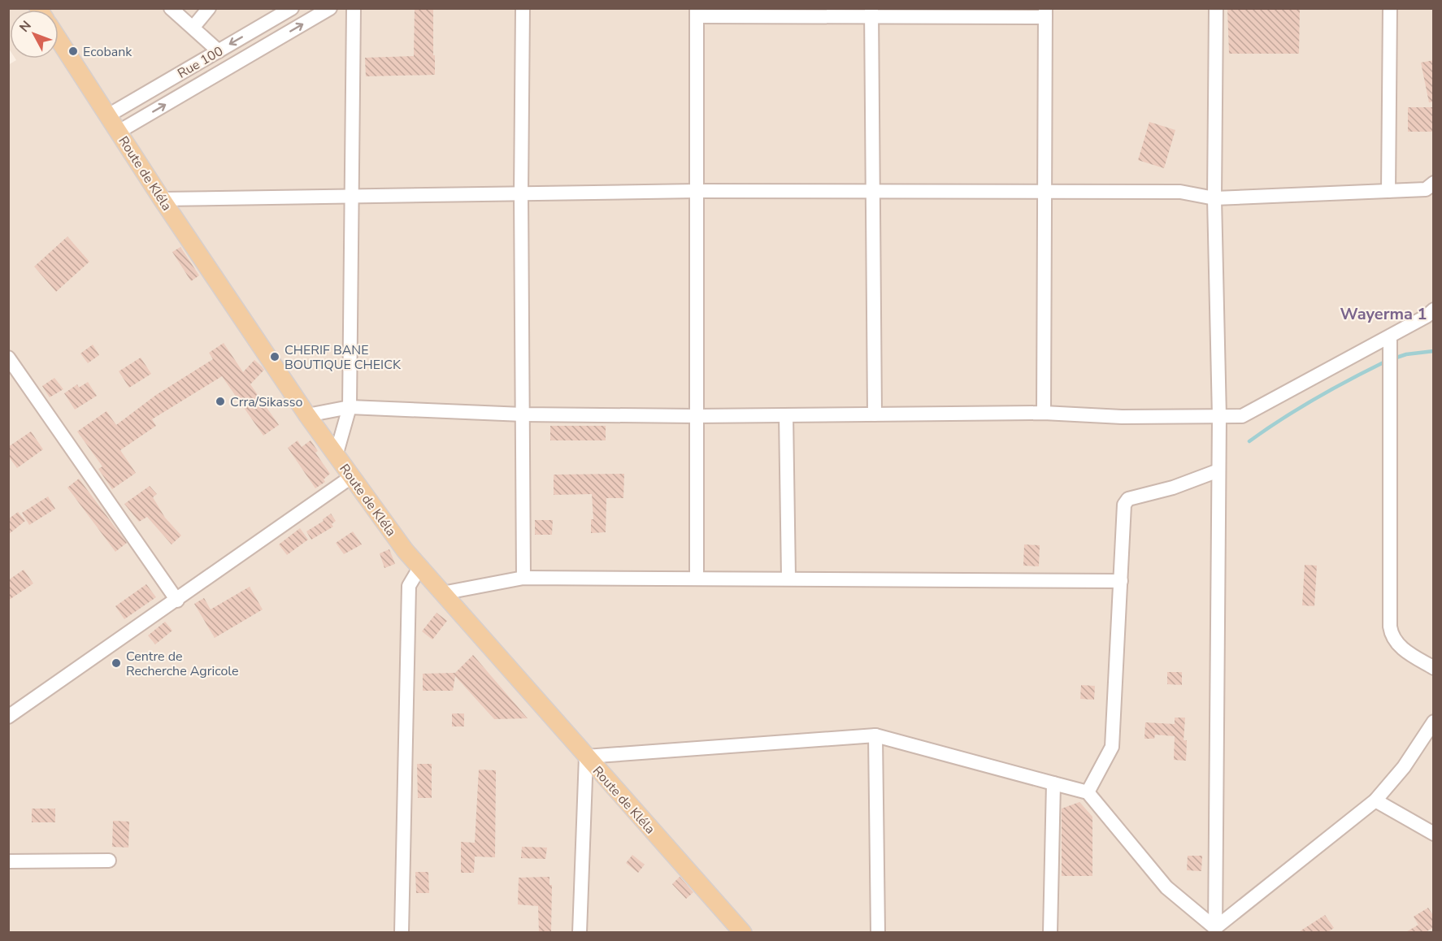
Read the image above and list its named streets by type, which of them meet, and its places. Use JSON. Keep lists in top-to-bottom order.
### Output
{
  "streets": {
    "main road": ["Route de Kléla"],
    "street": ["Rue 100"]
  },
  "crossings": [
    ["Rue 100", "Route de Kléla"]
  ],
  "districts": ["Wayerma 1"],
  "places": [
    "Ecobank",
    "CHERIF BANE BOUTIQUE CHEICK",
    "Crra/Sikasso",
    "Centre de Recherche Agricole"
  ],
  "north": "top left"
}
